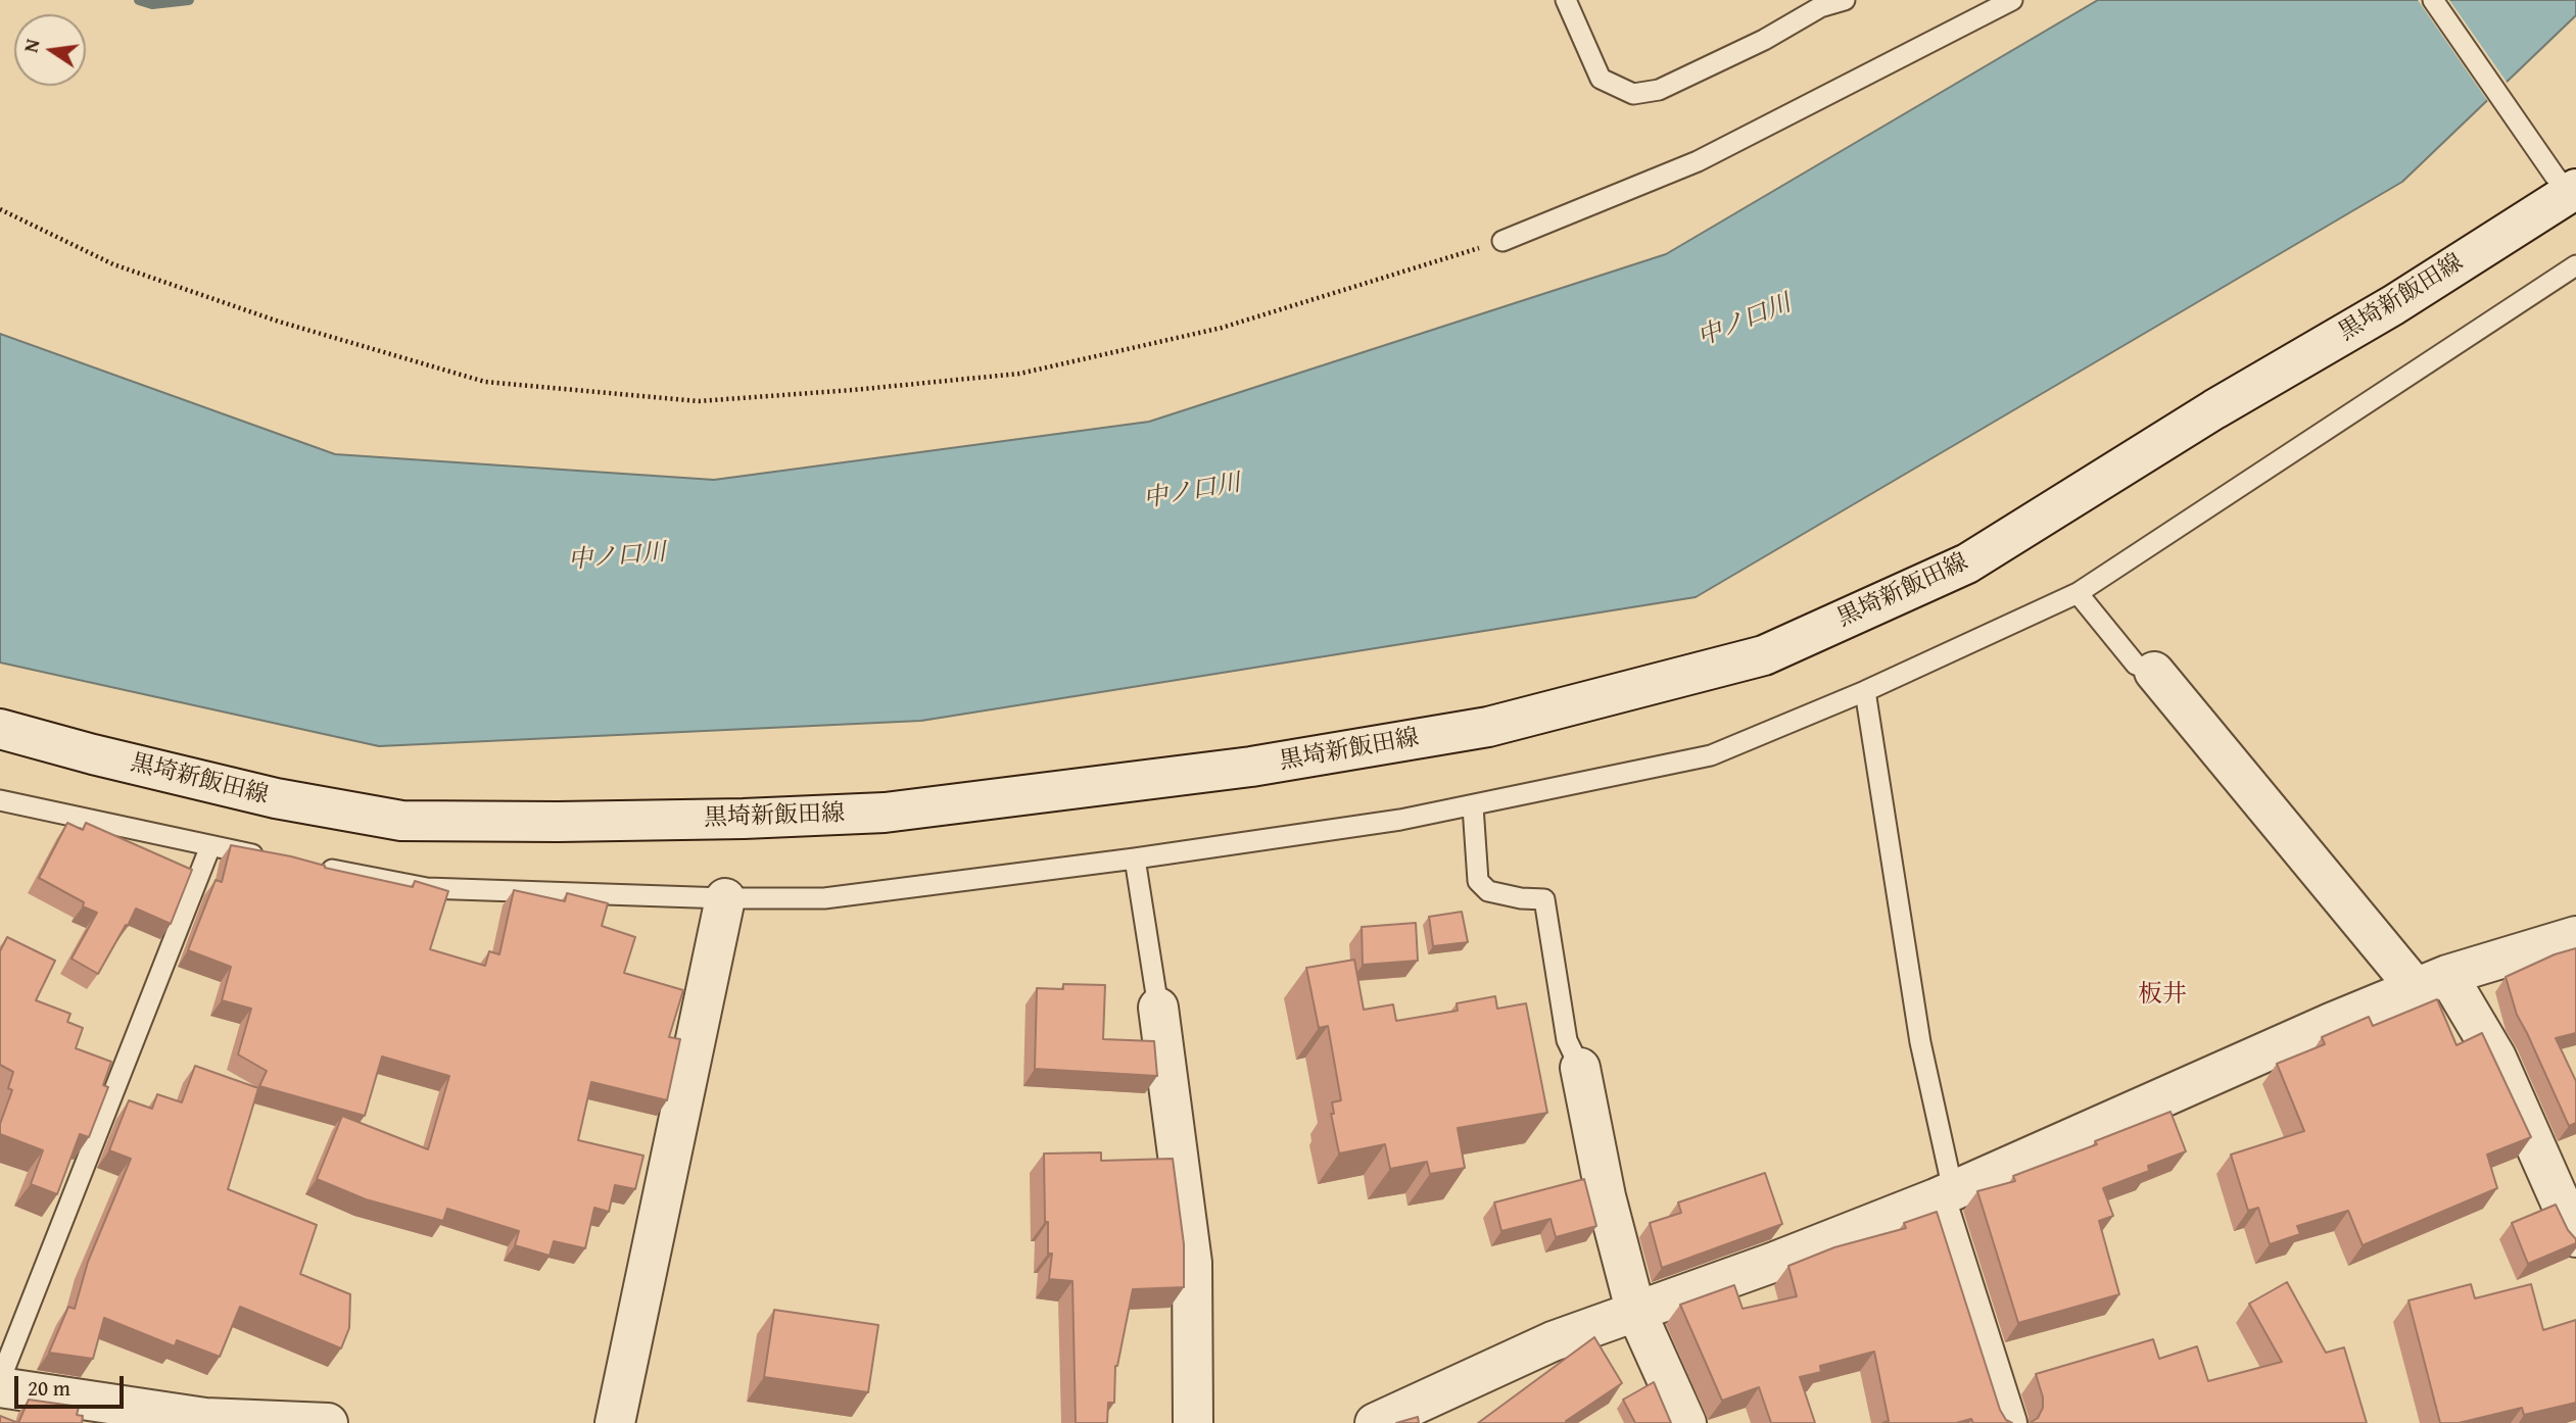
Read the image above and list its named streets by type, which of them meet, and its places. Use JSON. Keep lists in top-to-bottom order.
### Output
{
  "streets": {
    "street": ["黒埼新飯田線"]
  },
  "districts": ["板井"],
  "water": ["中ノ口川"],
  "scale_bar": "20 m",
  "north": "left"
}
